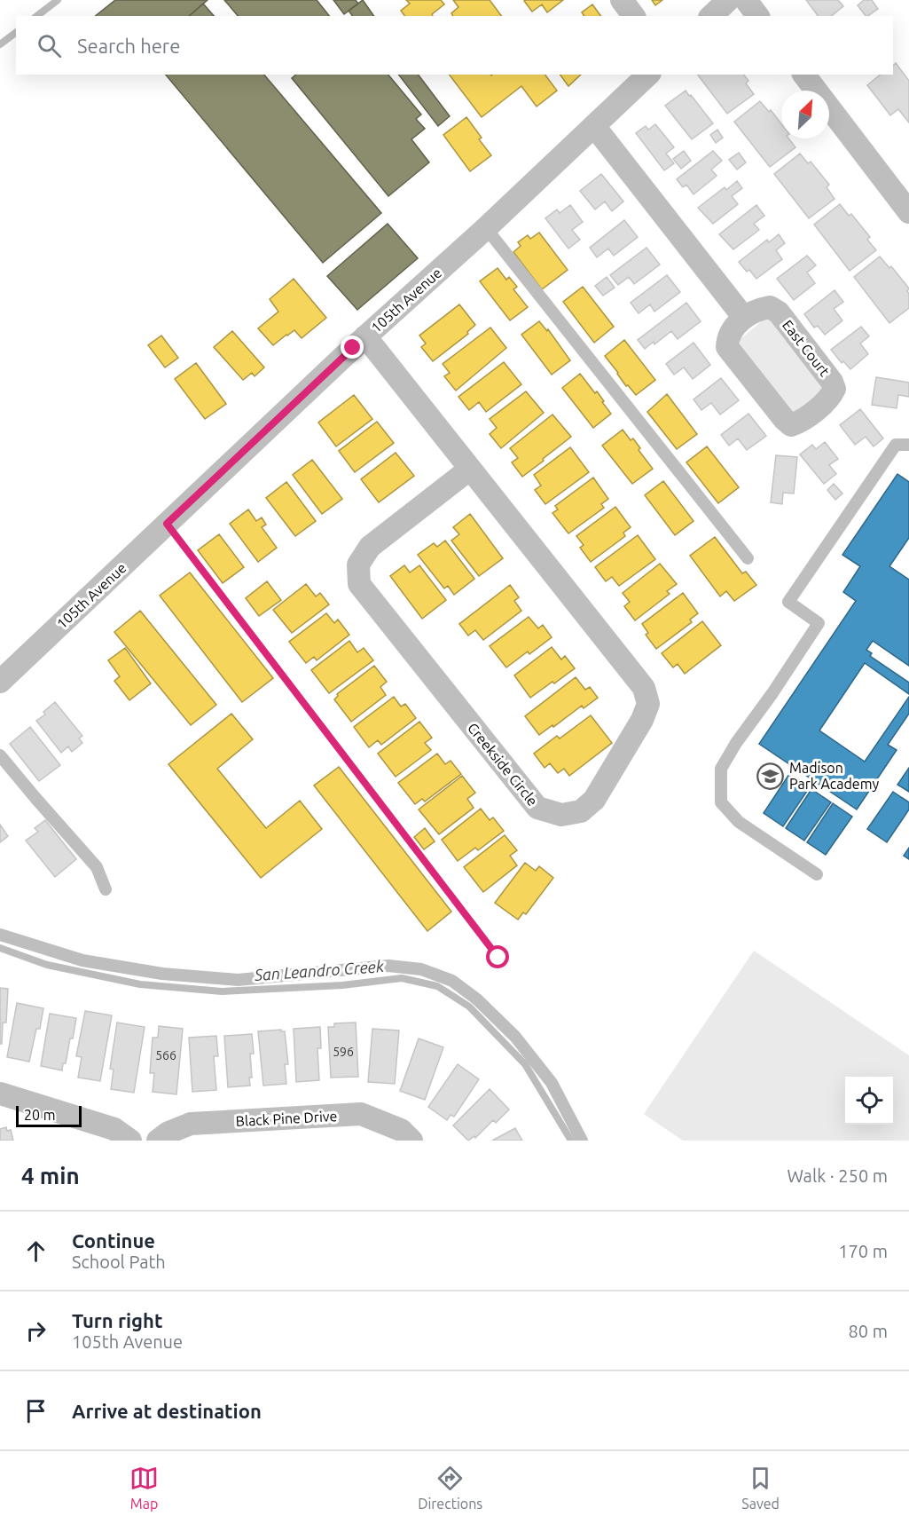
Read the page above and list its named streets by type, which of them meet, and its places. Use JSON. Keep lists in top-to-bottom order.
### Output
{
  "streets": {
    "street": [
      "105th Avenue",
      "East Court",
      "Creekside Circle",
      "Black Pine Drive"
    ]
  },
  "crossings": [
    ["105th Avenue", "Creekside Circle"]
  ],
  "water": ["San Leandro Creek"],
  "places": {
    "school or university": ["Madison Park Academy"]
  },
  "house_numbers": ["596", "566"],
  "scale_bar": "20 m",
  "north": "top right",
  "page": {
    "search": "Search here",
    "scale": "20 m",
    "heading": ["4 min", "Walk · 250 m"],
    "list": [
      ["Continue", "School Path", "170 m"],
      ["Turn right", "105th Avenue", "80 m"],
      "Arrive at destination"
    ],
    "nav": ["Map", "Directions", "Saved"]
  }
}
